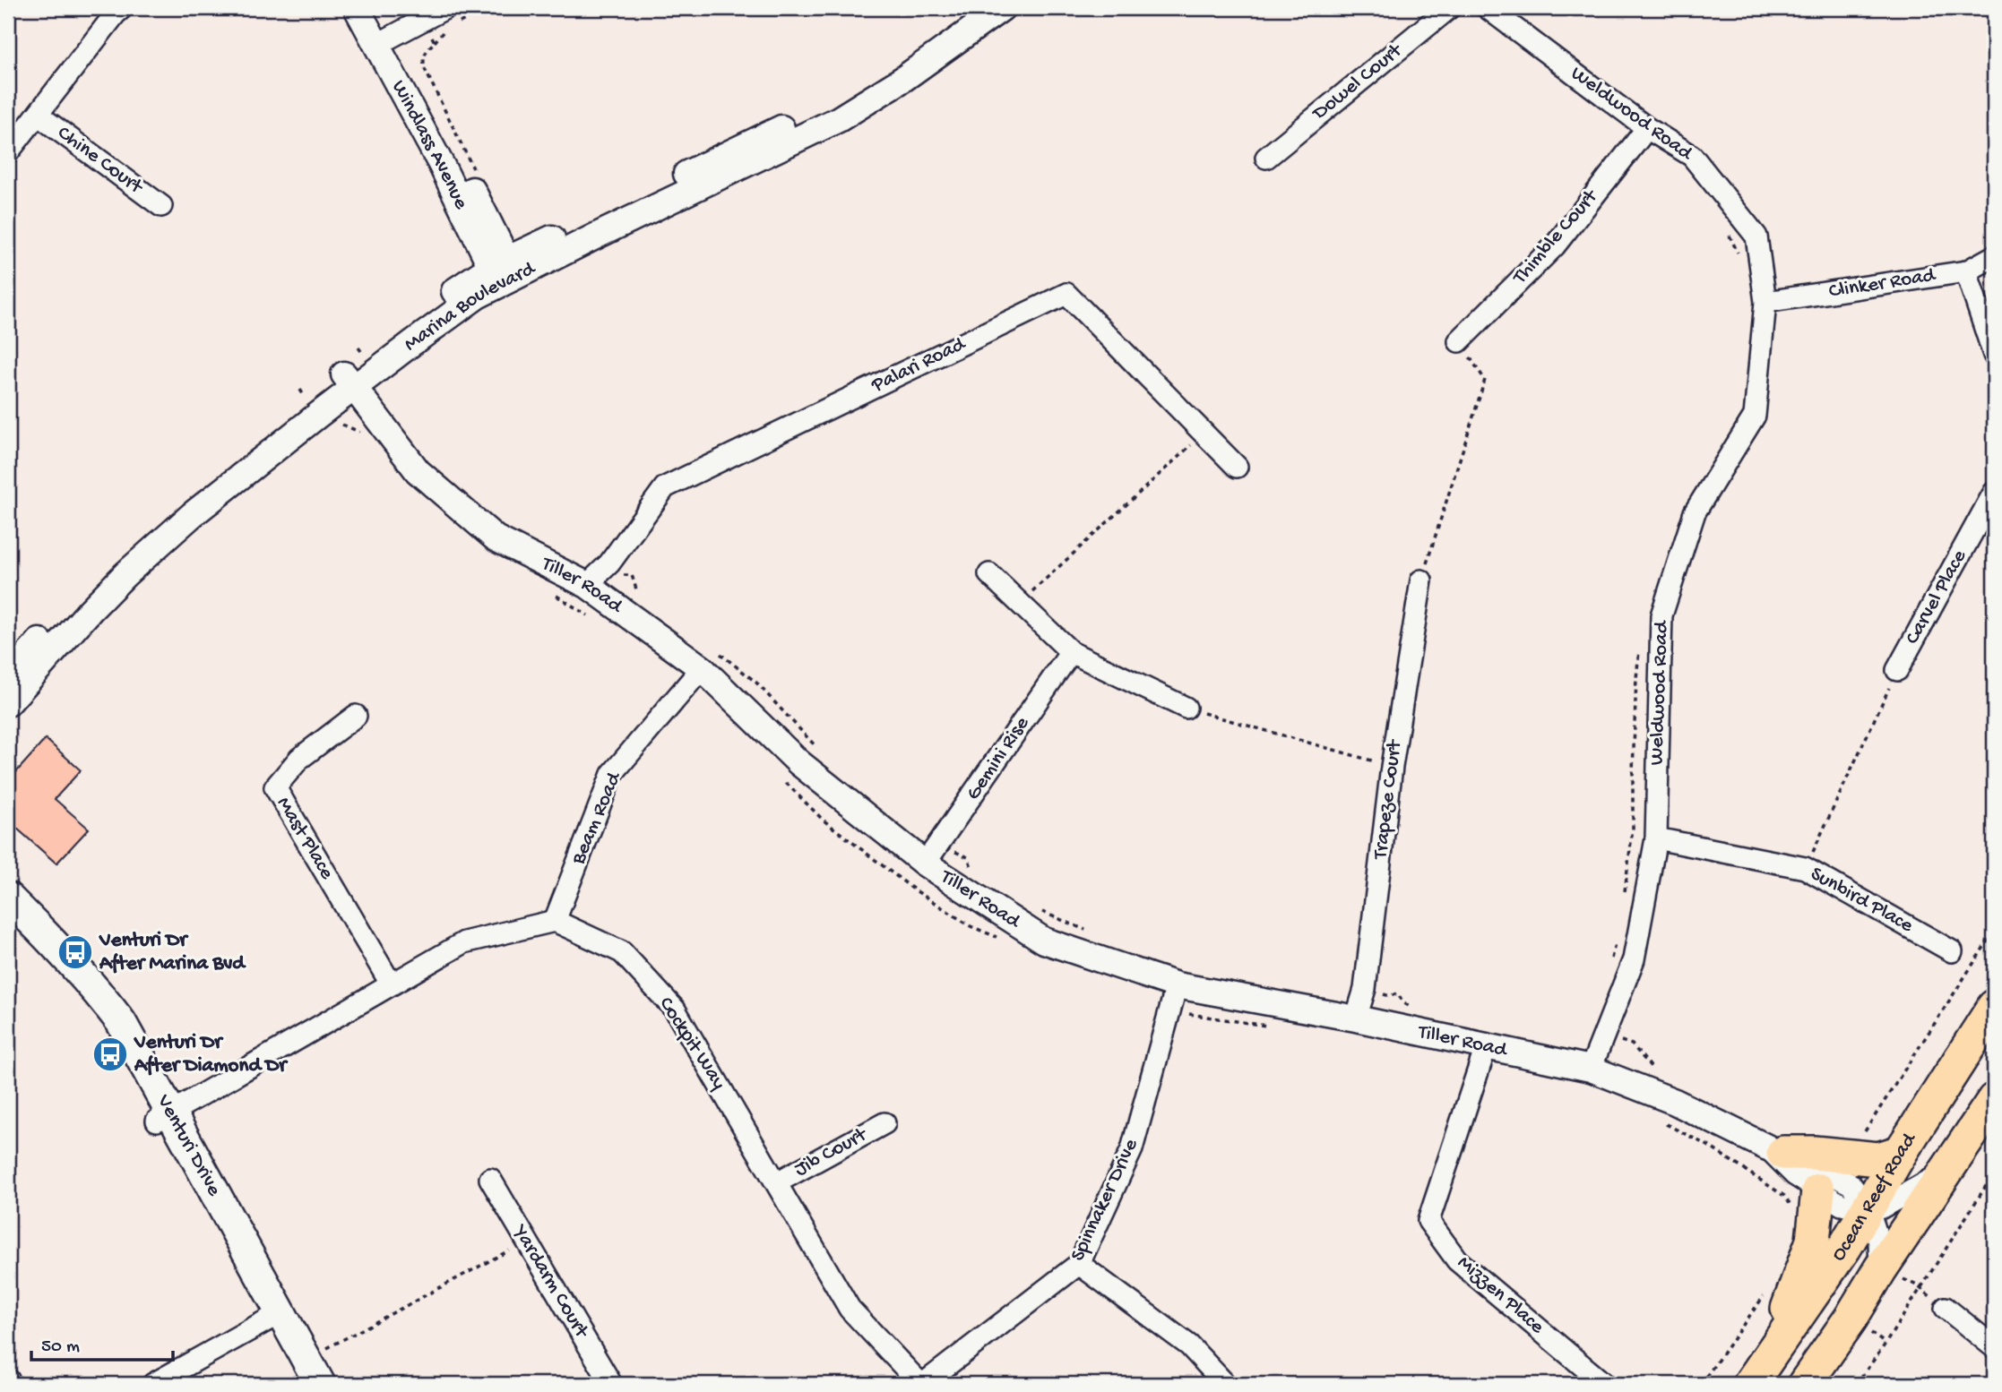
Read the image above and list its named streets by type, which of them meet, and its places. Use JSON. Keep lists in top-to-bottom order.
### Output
{
  "streets": {
    "main road": ["Venturi Drive", "Ocean Reef Road"],
    "street": [
      "Dowel Court",
      "Weldwood Road",
      "Windlass Avenue",
      "Chine Court",
      "Thimble Court",
      "Clinker Road",
      "Marina Boulevard",
      "Palari Road",
      "Tiller Road",
      "Carvel Place",
      "Gemini Rise",
      "Trapeze Court",
      "Beam Road",
      "Mast Place",
      "Sunbird Place",
      "Cockpit Way",
      "Jib Court",
      "Spinnaker Drive",
      "Yardarm Court",
      "Mizzen Place"
    ]
  },
  "crossings": [
    ["Weldwood Road", "Thimble Court"],
    ["Weldwood Road", "Clinker Road"],
    ["Weldwood Road", "Tiller Road"],
    ["Weldwood Road", "Sunbird Place"],
    ["Windlass Avenue", "Marina Boulevard"],
    ["Marina Boulevard", "Tiller Road"],
    ["Palari Road", "Tiller Road"],
    ["Tiller Road", "Gemini Rise"],
    ["Tiller Road", "Trapeze Court"],
    ["Tiller Road", "Beam Road"],
    ["Tiller Road", "Ocean Reef Road"],
    ["Tiller Road", "Spinnaker Drive"],
    ["Tiller Road", "Mizzen Place"],
    ["Beam Road", "Cockpit Way"],
    ["Cockpit Way", "Jib Court"],
    ["Cockpit Way", "Spinnaker Drive"]
  ],
  "places": {
    "bus stop": ["Venturi Dr After Marina Bvd", "Venturi Dr After Diamond Dr"]
  },
  "scale_bar": "50 m"
}
